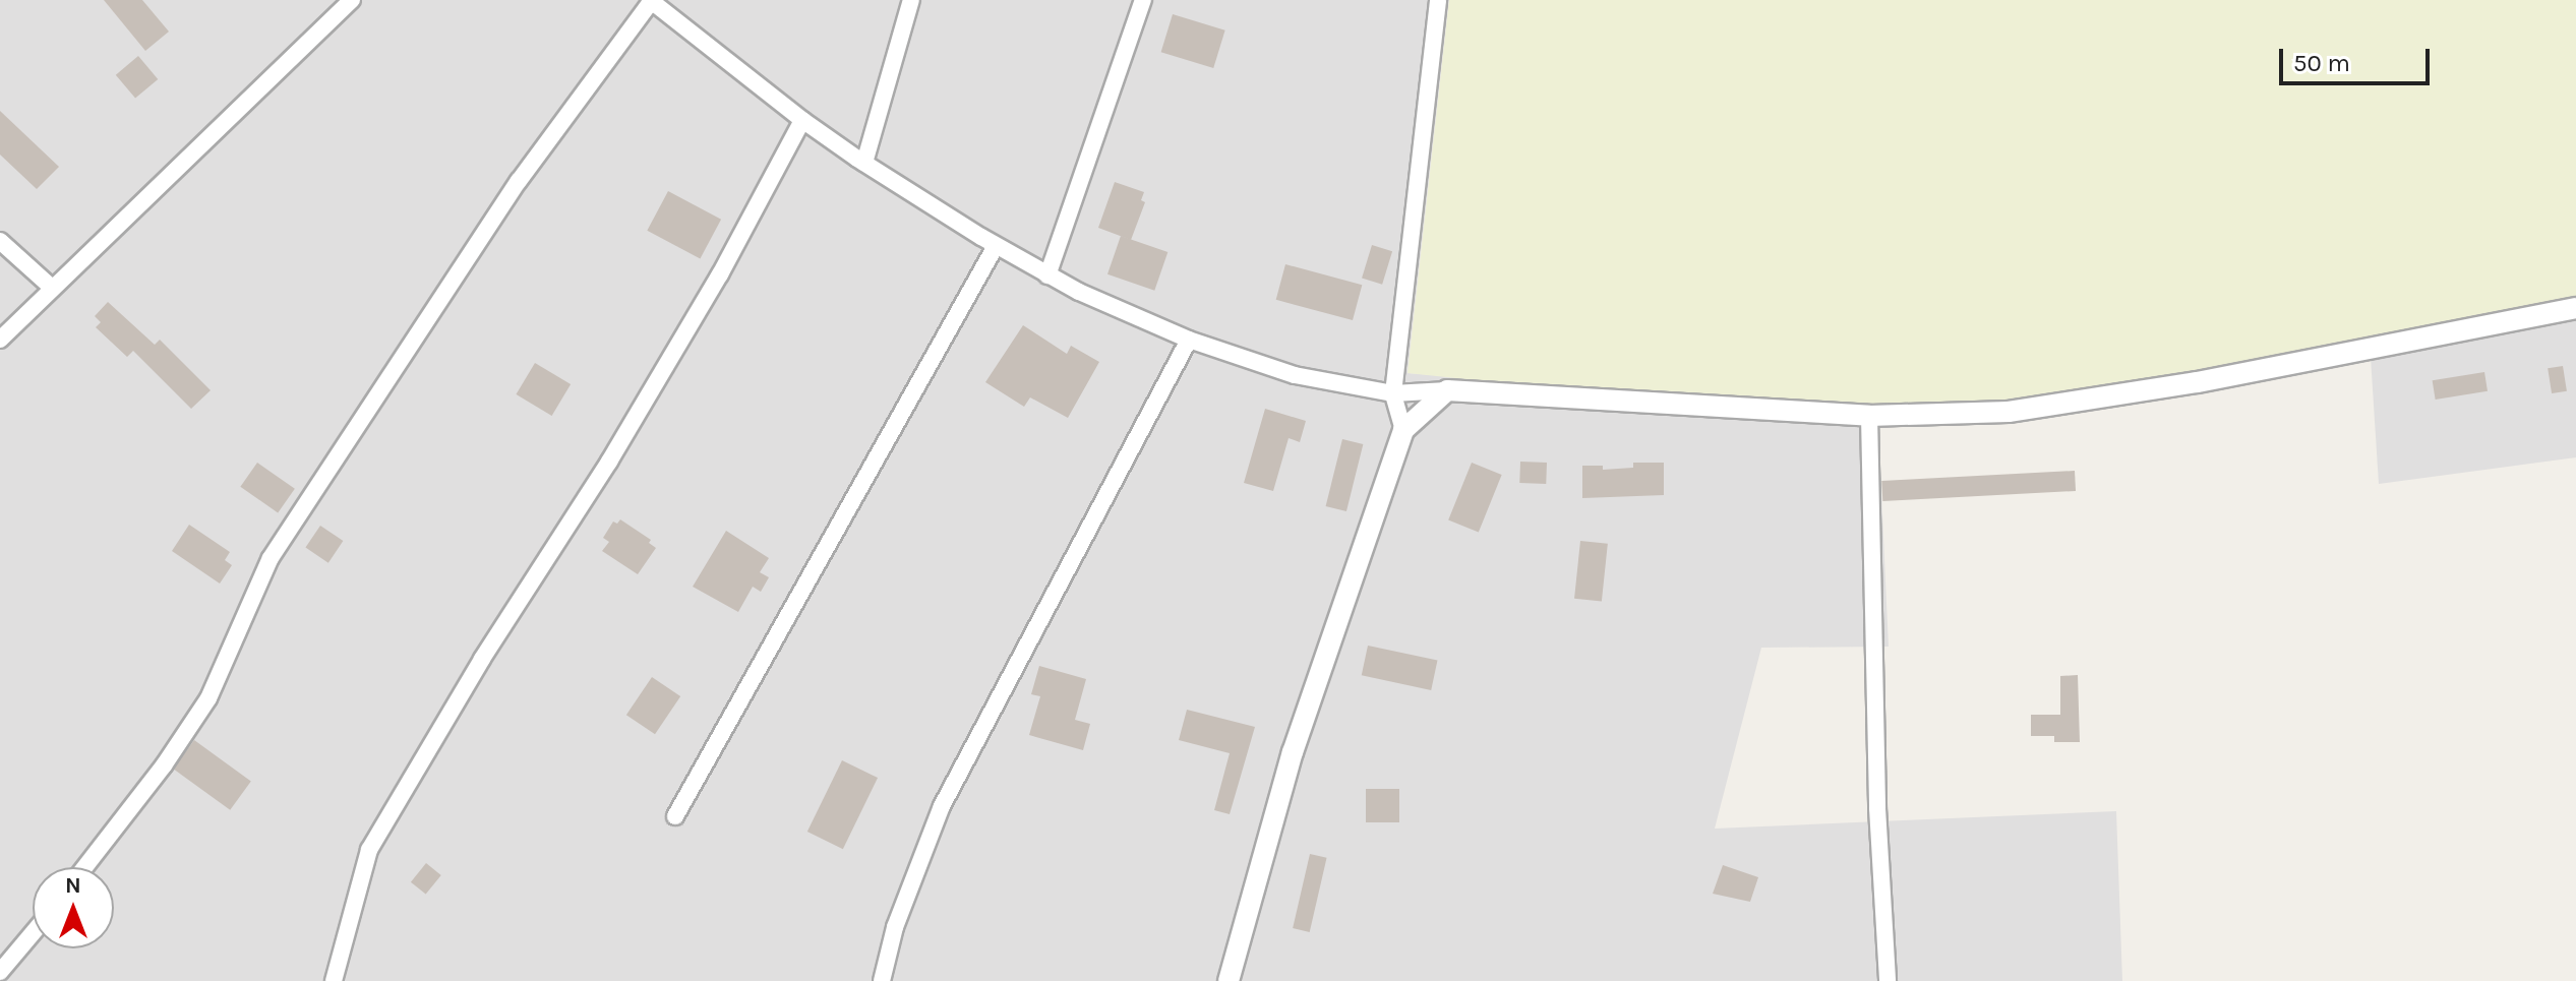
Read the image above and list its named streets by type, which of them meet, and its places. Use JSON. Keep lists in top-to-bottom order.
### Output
{
  "scale_bar": "50 m",
  "north": "top"
}
